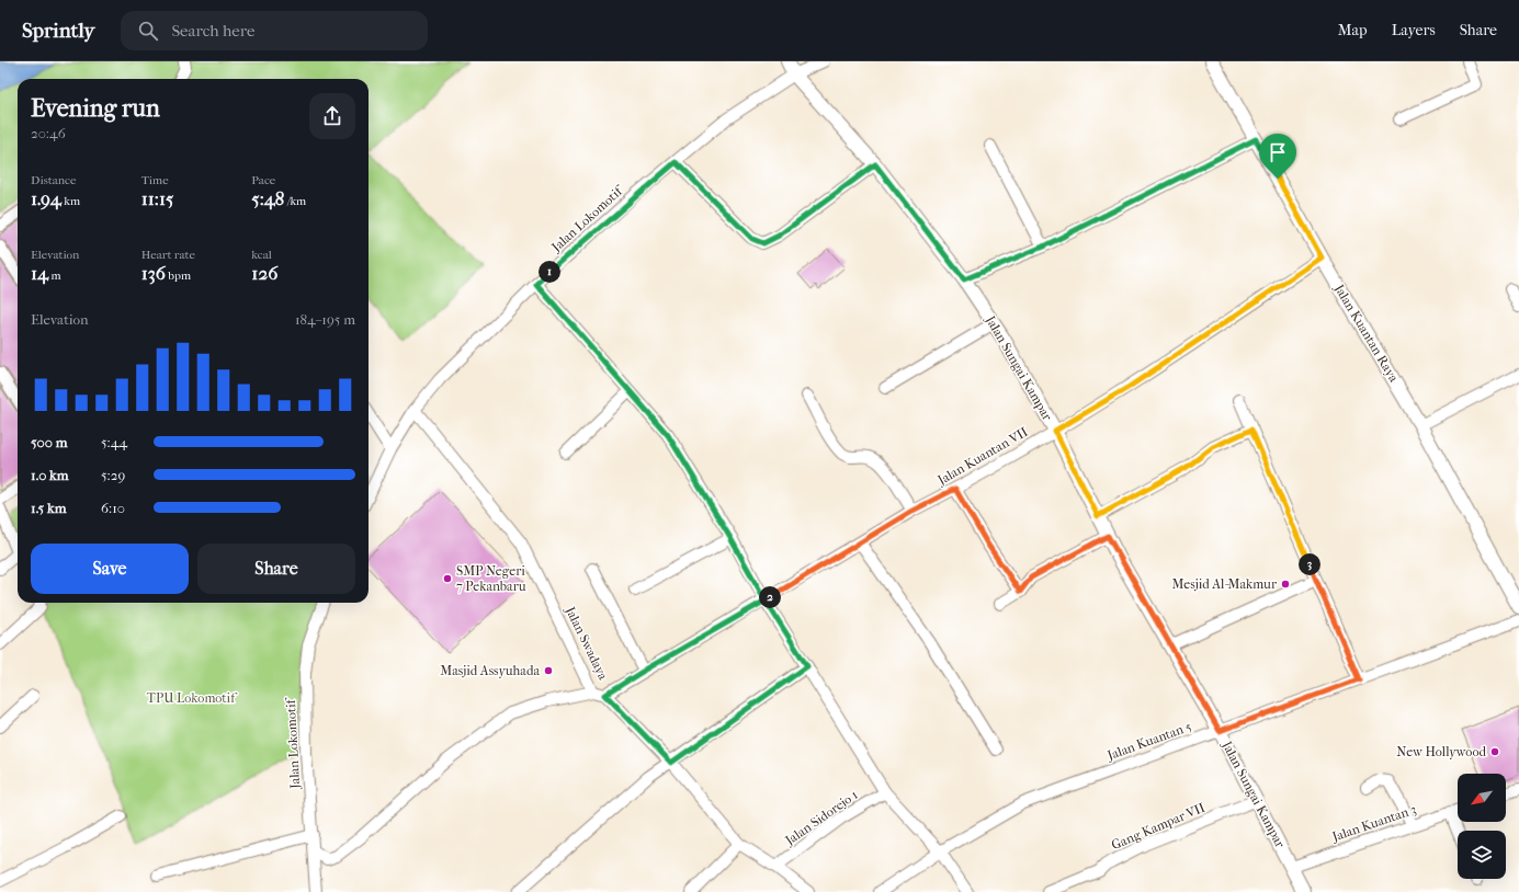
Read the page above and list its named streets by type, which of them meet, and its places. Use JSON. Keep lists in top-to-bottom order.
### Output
{
  "streets": {
    "street": [
      "Jalan Lokomotif",
      "Jalan Kuantan Raya",
      "Jalan Sungai Kampar",
      "Jalan Kuantan VII",
      "Jalan Swadaya",
      "Jalan Kuantan 5",
      "Jalan Sidorejo 1",
      "Jalan Kuantan 3",
      "Gang Kampar VII"
    ]
  },
  "crossings": [
    ["Jalan Lokomotif", "Jalan Sungai Kampar"],
    ["Jalan Lokomotif", "Jalan Swadaya"],
    ["Jalan Kuantan Raya", "Jalan Kuantan VII"],
    ["Jalan Sungai Kampar", "Jalan Kuantan VII"],
    ["Jalan Sungai Kampar", "Jalan Kuantan 5"],
    ["Jalan Sungai Kampar", "Jalan Kuantan 3"],
    ["Jalan Sungai Kampar", "Gang Kampar VII"],
    ["Jalan Kuantan VII", "Jalan Swadaya"],
    ["Jalan Swadaya", "Jalan Sidorejo 1"]
  ],
  "parks": ["TPU Lokomotif"],
  "places": [
    "SMP Negeri 7 Pekanbaru",
    "Mesjid Al-Makmur",
    "Masjid Assyuhada",
    "New Hollywood"
  ],
  "north": "bottom left",
  "page": {
    "header": "Sprintly",
    "search": "Search here",
    "nav": ["Map", "Layers", "Share"],
    "heading": ["Evening run", "20:46"],
    "stats": [
      ["Distance", "1.94 km"],
      ["Time", "11:15"],
      ["Pace", "5:48 /km"],
      ["Elevation", "14 m"],
      ["Heart rate", "136 bpm"],
      ["kcal", "126"]
    ],
    "pins": ["1", "3", "2"],
    "chart": ["Elevation", "184–195 m"],
    "list": [
      {
        "name": "500 m",
        "note": "5:44"
      },
      {
        "name": "1.0 km",
        "note": "5:29"
      },
      {
        "name": "1.5 km",
        "note": "6:10"
      }
    ],
    "buttons": ["Save", "Share"]
  }
}
